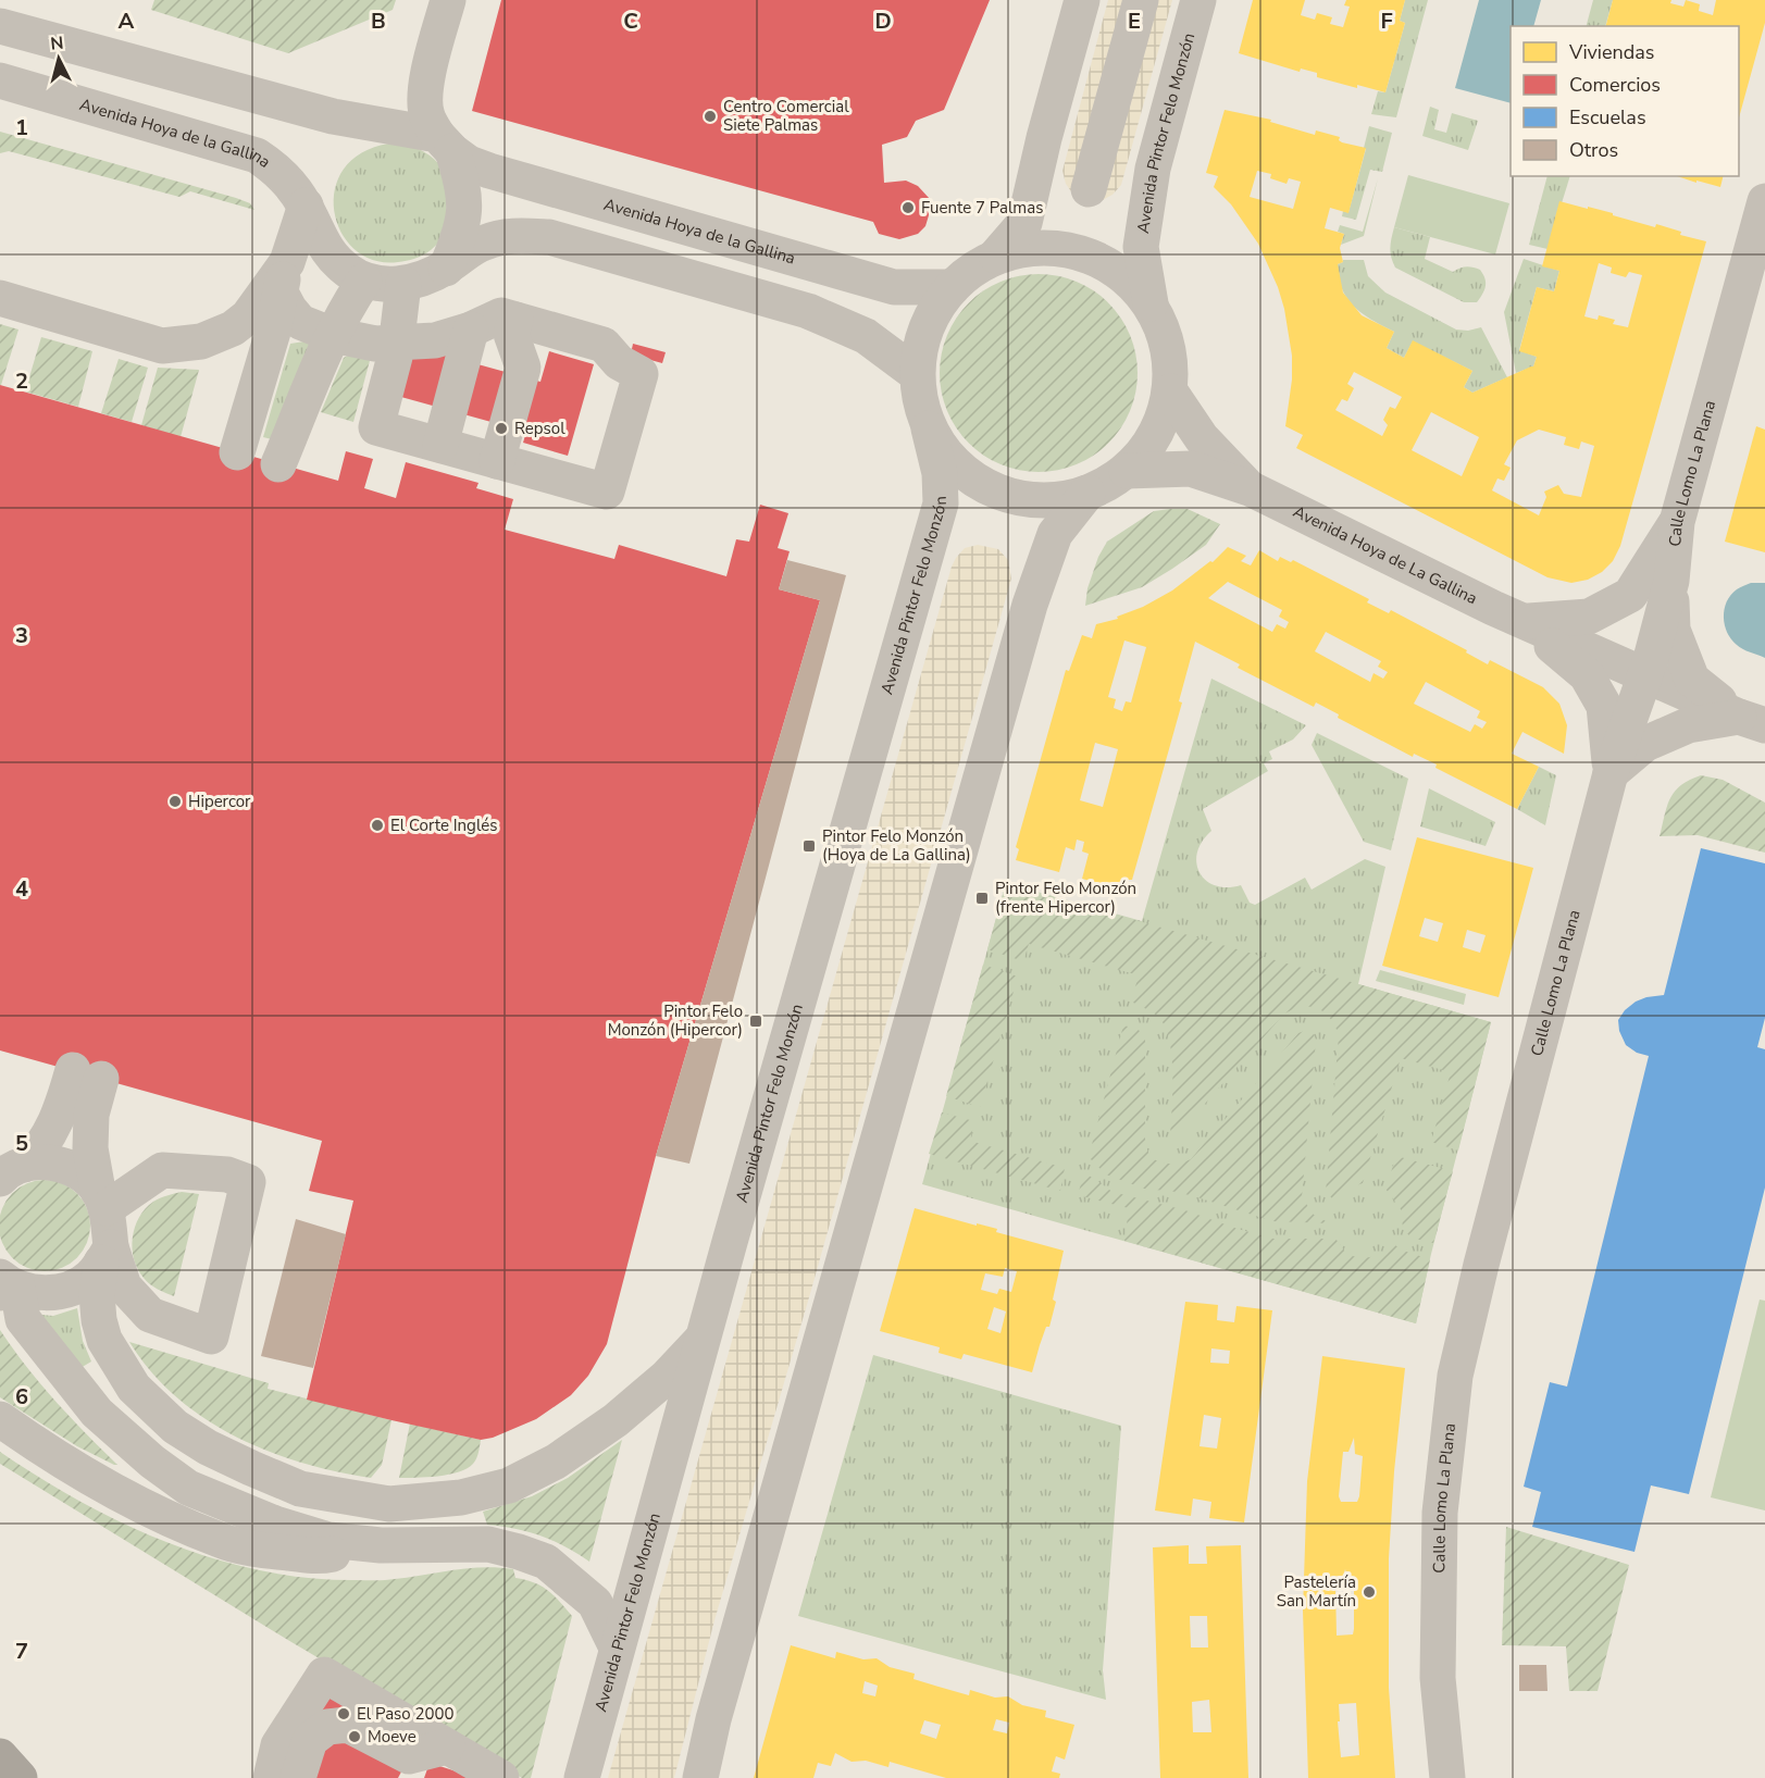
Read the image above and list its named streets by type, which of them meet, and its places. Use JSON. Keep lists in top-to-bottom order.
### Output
{
  "streets": {
    "street": [
      "Avenida Pintor Felo Monzón",
      "Avenida Hoya de la Gallina",
      "Calle Lomo La Plana",
      "Avenida Hoya de La Gallina"
    ]
  },
  "crossings": [
    ["Calle Lomo La Plana", "Avenida Hoya de La Gallina"]
  ],
  "places": {
    "other": [
      "Centro Comercial Siete Palmas",
      "Fuente 7 Palmas",
      "Repsol",
      "Hipercor",
      "El Corte Inglés",
      "Pastelería San Martín",
      "El Paso 2000",
      "Moeve"
    ],
    "transit": ["Pintor Felo Monzón (Hoya de La Gallina)", "Pintor Felo Monzón (frente Hipercor)", "Pintor Felo Monzón (Hipercor)"]
  },
  "legend": [
    "Viviendas",
    "Comercios",
    "Escuelas",
    "Otros"
  ],
  "north": "top",
  "grid": {
    "columns": [
      "A",
      "B",
      "C",
      "D",
      "E",
      "F"
    ],
    "rows": [
      "1",
      "2",
      "3",
      "4",
      "5",
      "6",
      "7"
    ]
  }
}
